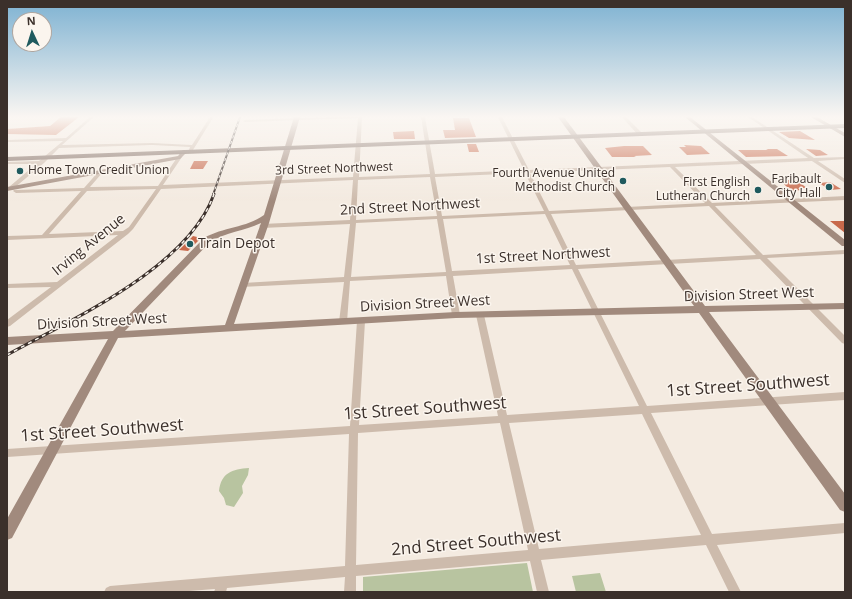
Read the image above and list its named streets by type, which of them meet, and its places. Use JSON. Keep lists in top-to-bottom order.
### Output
{
  "streets": {
    "street": [
      "3rd Street Northwest",
      "2nd Street Northwest",
      "Irving Avenue",
      "1st Street Northwest",
      "Division Street West",
      "1st Street Southwest",
      "2nd Street Southwest"
    ]
  },
  "crossings": [
    ["3rd Street Northwest", "Irving Avenue"]
  ],
  "places": [
    "Home Town Credit Union",
    "Fourth Avenue United Methodist Church",
    "Faribault City Hall",
    "First English Lutheran Church",
    "Train Depot"
  ],
  "north": "top"
}
